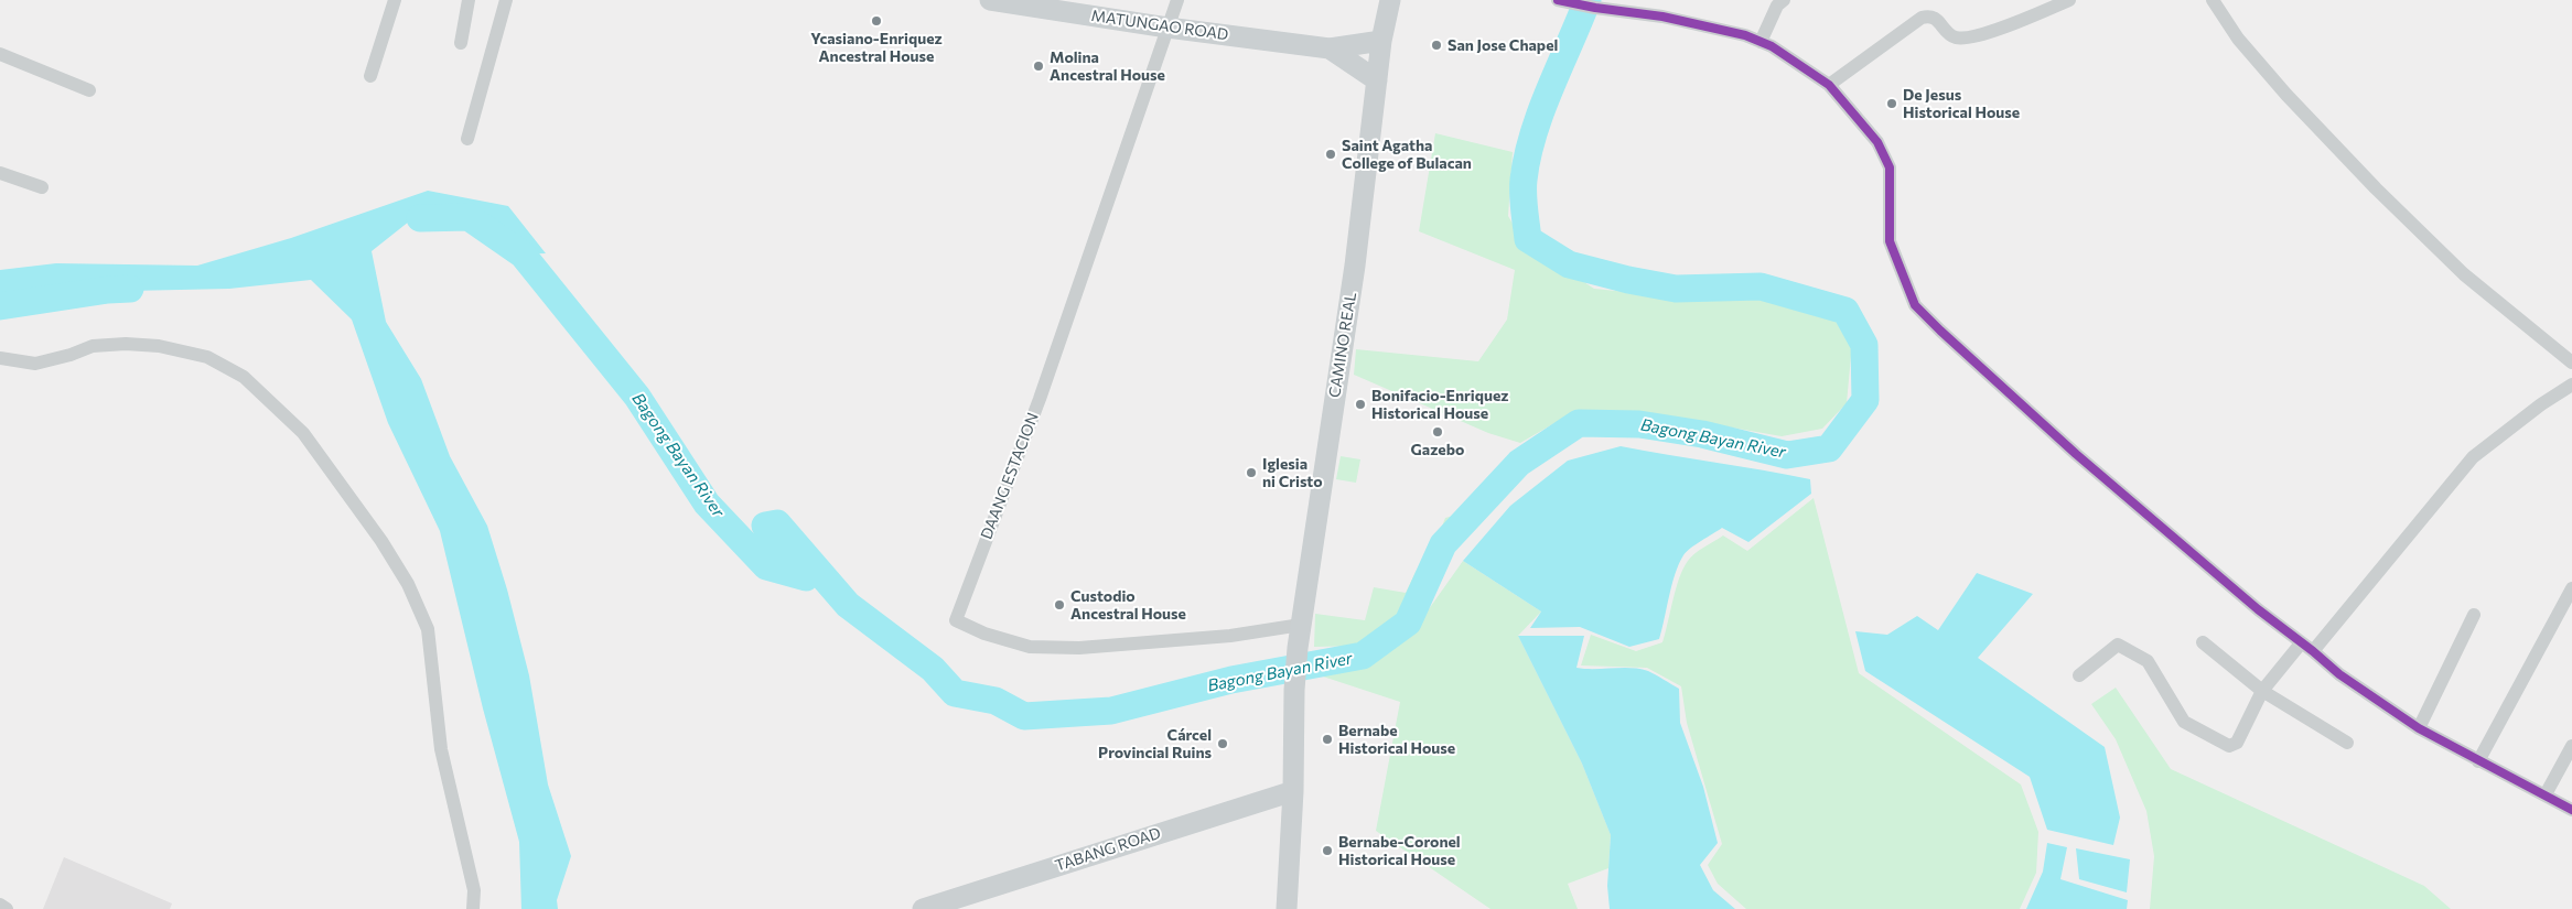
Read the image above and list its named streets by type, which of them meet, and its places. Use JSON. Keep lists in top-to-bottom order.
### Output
{
  "streets": {
    "main road": ["MATUNGAO ROAD", "CAMINO REAL", "TABANG ROAD"],
    "street": ["DAANG ESTACION"]
  },
  "crossings": [
    ["MATUNGAO ROAD", "CAMINO REAL"],
    ["MATUNGAO ROAD", "DAANG ESTACION"],
    ["CAMINO REAL", "DAANG ESTACION"],
    ["CAMINO REAL", "TABANG ROAD"]
  ],
  "water": ["Bagong Bayan River"],
  "places": [
    "Ycasiano-Enriquez Ancestral House",
    "San Jose Chapel",
    "Molina Ancestral House",
    "De Jesus Historical House",
    "Saint Agatha College of Bulacan",
    "Bonifacio-Enriquez Historical House",
    "Gazebo",
    "Iglesia ni Cristo",
    "Custodio Ancestral House",
    "Bernabe Historical House",
    "Cárcel Provincial Ruins",
    "Bernabe-Coronel Historical House"
  ]
}
